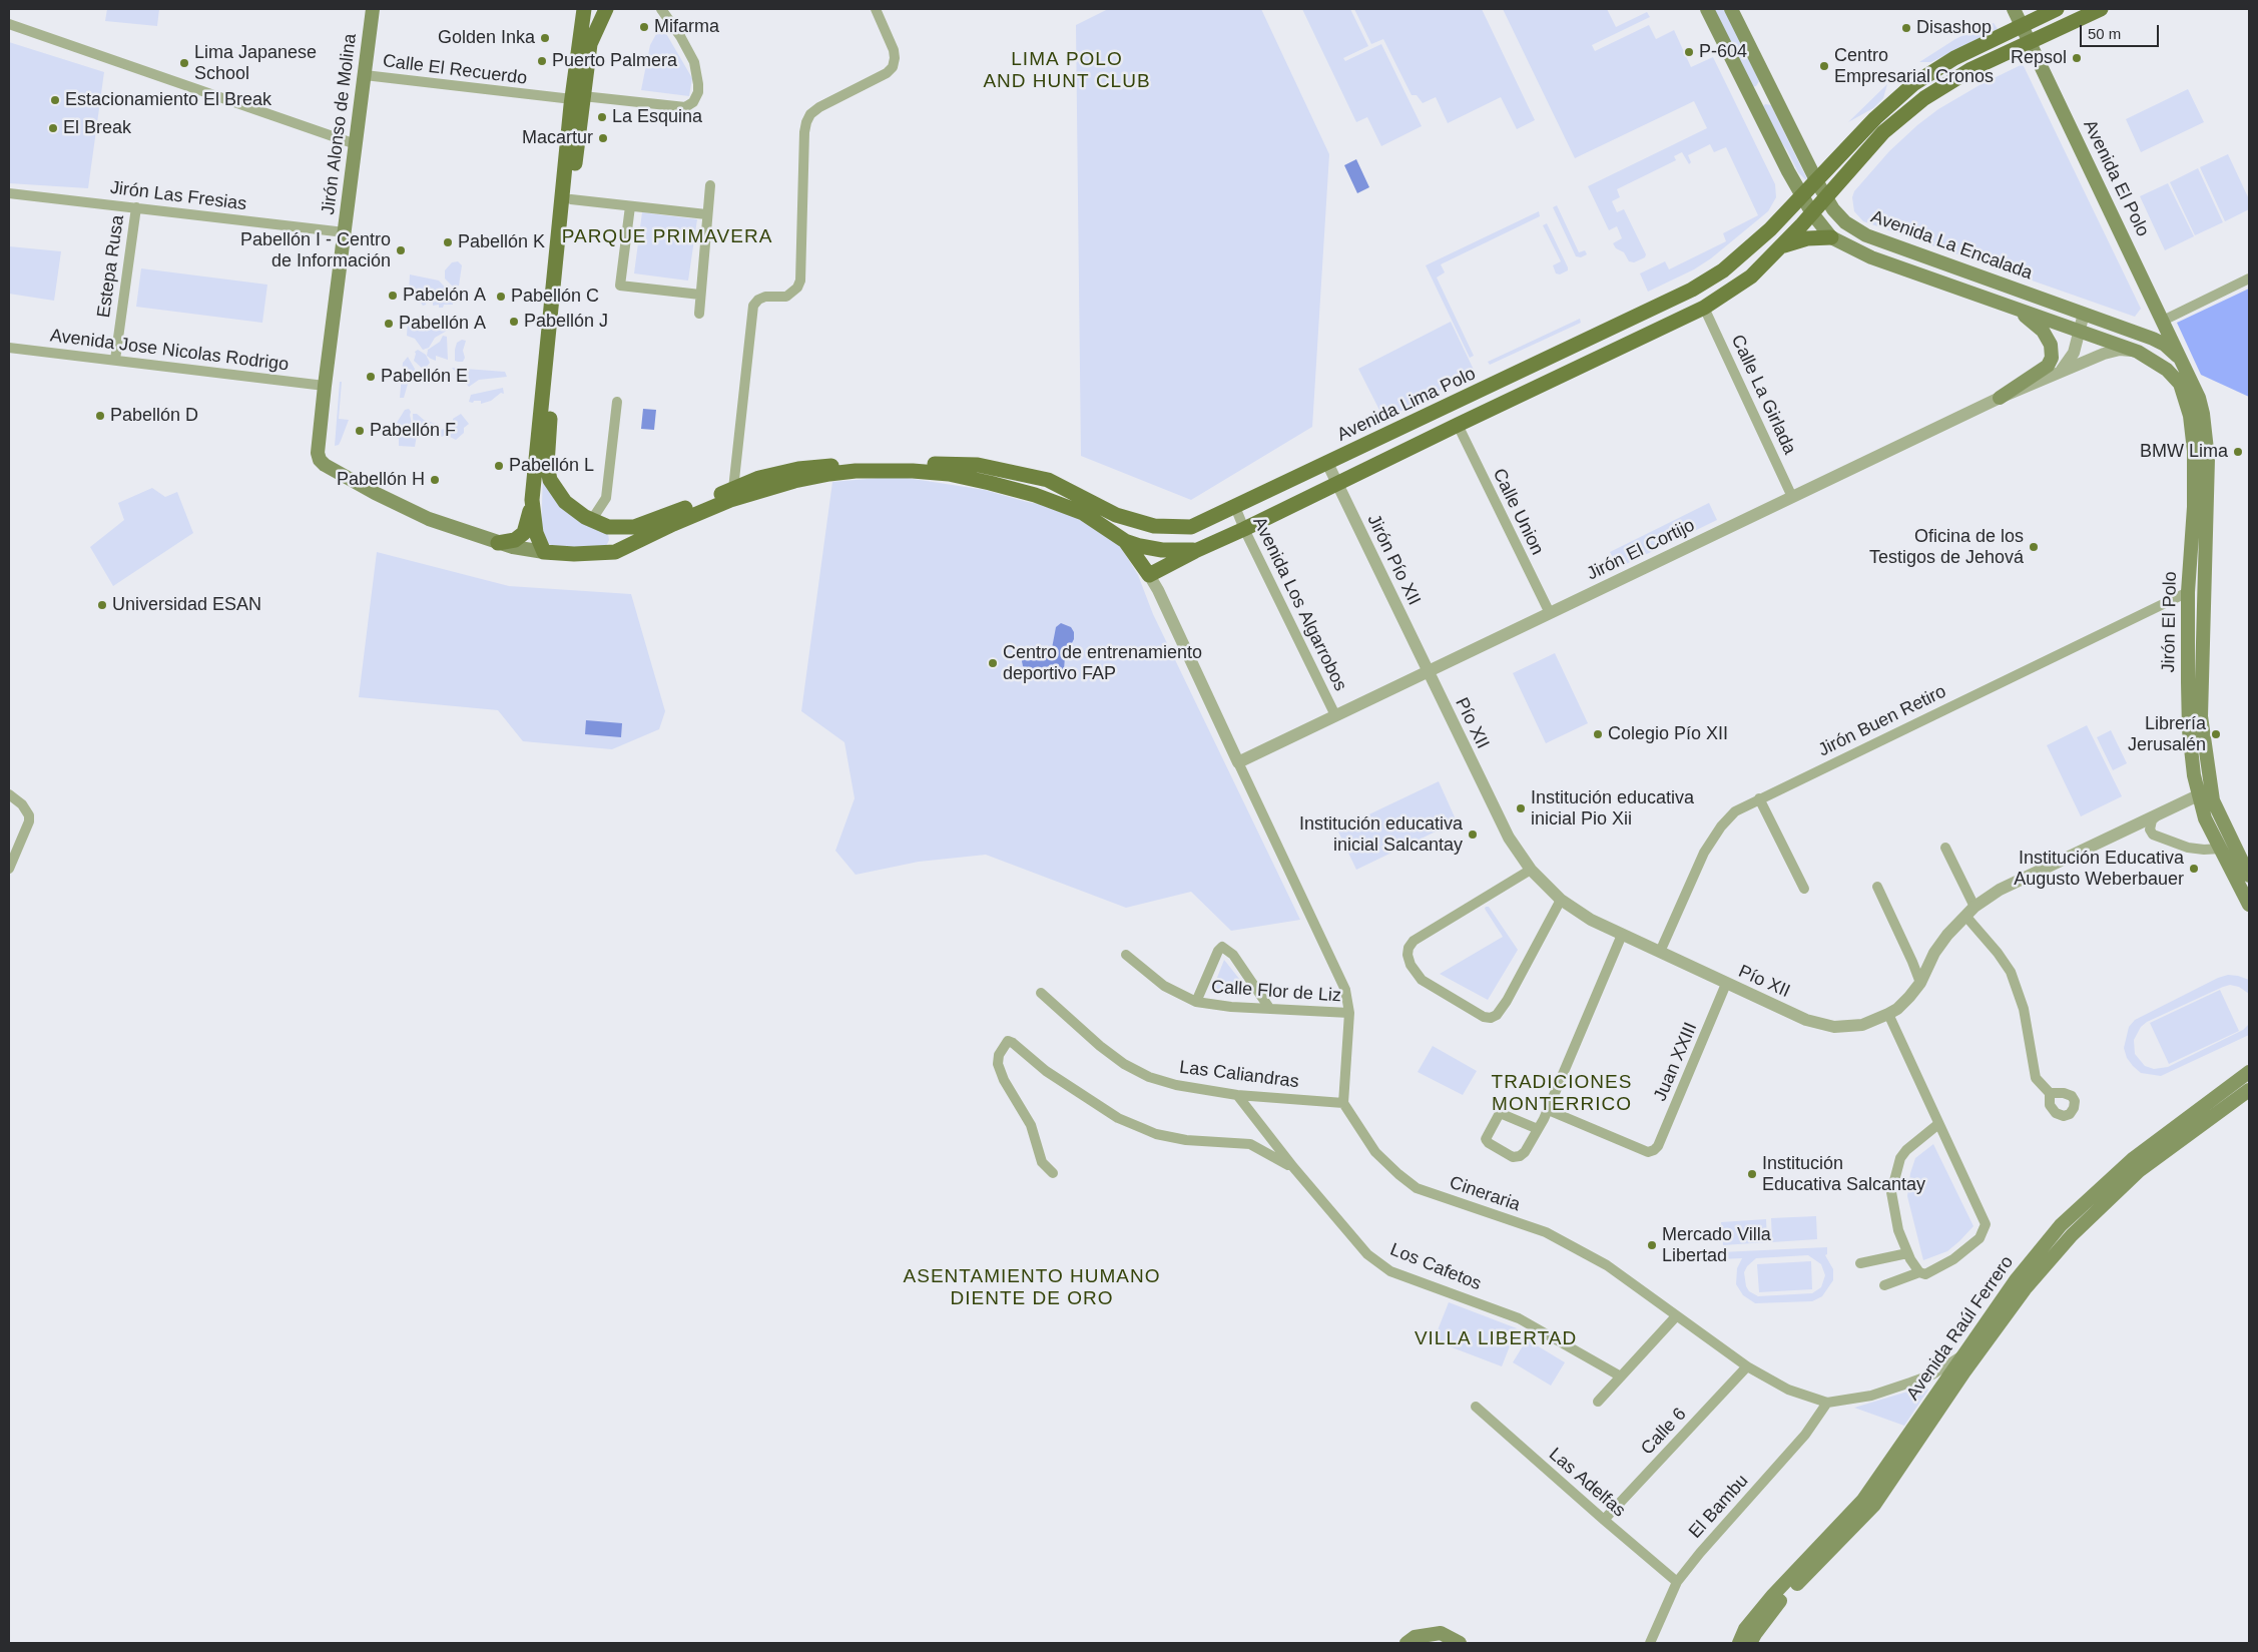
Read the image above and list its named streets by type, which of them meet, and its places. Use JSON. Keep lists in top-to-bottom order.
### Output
{
  "streets": {
    "main road": [
      "Jirón Alonso de Molina",
      "Avenida El Polo",
      "Avenida La Encalada",
      "Avenida Lima Polo",
      "Jirón El Polo",
      "Avenida Raúl Ferrero"
    ],
    "street": [
      "Calle El Recuerdo",
      "Jirón Las Fresias",
      "Estepa Rusa",
      "Avenida Jose Nicolas Rodrigo",
      "Calle La Girlada",
      "Calle Union",
      "Jirón El Cortijo",
      "Jirón Pío XII",
      "Avenida Los Algarrobos",
      "Jirón Buen Retiro",
      "Pío XII",
      "Calle Flor de Liz",
      "Juan XXIII",
      "Las Caliandras",
      "Cineraria",
      "Los Cafetos",
      "Calle 6",
      "Las Adelfas",
      "El Bambu"
    ]
  },
  "crossings": [
    ["Calle El Recuerdo", "Jirón Alonso de Molina"],
    ["Calle El Recuerdo", "Avenida Lima Polo"],
    ["Jirón Alonso de Molina", "Jirón Las Fresias"],
    ["Jirón Alonso de Molina", "Avenida Jose Nicolas Rodrigo"],
    ["Avenida El Polo", "Avenida La Encalada"],
    ["Avenida El Polo", "Avenida Lima Polo"],
    ["Avenida El Polo", "Jirón El Polo"],
    ["Jirón Las Fresias", "Estepa Rusa"],
    ["Avenida La Encalada", "Avenida Lima Polo"],
    ["Avenida La Encalada", "Jirón El Cortijo"],
    ["Avenida La Encalada", "Jirón El Polo"],
    ["Estepa Rusa", "Avenida Jose Nicolas Rodrigo"],
    ["Calle La Girlada", "Jirón El Cortijo"],
    ["Avenida Lima Polo", "Jirón Pío XII"],
    ["Avenida Lima Polo", "Avenida Los Algarrobos"],
    ["Calle Union", "Jirón El Cortijo"],
    ["Jirón El Cortijo", "Jirón Pío XII"],
    ["Jirón El Cortijo", "Avenida Los Algarrobos"],
    ["Jirón El Cortijo", "Jirón El Polo"],
    ["Jirón El Cortijo", "Pío XII"],
    ["Jirón Pío XII", "Pío XII"],
    ["Jirón El Polo", "Jirón Buen Retiro"],
    ["Jirón El Polo", "Pío XII"],
    ["Jirón Buen Retiro", "Pío XII"],
    ["Pío XII", "Juan XXIII"],
    ["Las Caliandras", "Cineraria"],
    ["Las Caliandras", "Los Cafetos"],
    ["Cineraria", "Avenida Raúl Ferrero"],
    ["Cineraria", "Calle 6"],
    ["Cineraria", "El Bambu"],
    ["Calle 6", "Las Adelfas"],
    ["Las Adelfas", "El Bambu"]
  ],
  "districts": [
    "LIMA POLO AND HUNT CLUB",
    "PARQUE PRIMAVERA",
    "TRADICIONES MONTERRICO",
    "ASENTAMIENTO HUMANO DIENTE DE ORO",
    "VILLA LIBERTAD"
  ],
  "places": [
    "Mifarma",
    "Disashop",
    "Golden Inka",
    "P-604",
    "Repsol",
    "Puerto Palmera",
    "Lima Japanese School",
    "Centro Empresarial Cronos",
    "Estacionamiento El Break",
    "La Esquina",
    "El Break",
    "Macartur",
    "Pabellón K",
    "Pabellón I - Centro de Información",
    "Pabelón A",
    "Pabellón C",
    "Pabellón J",
    "Pabellón A",
    "Pabellón E",
    "Pabellón D",
    "Pabellón F",
    "BMW Lima",
    "Pabellón L",
    "Pabellón H",
    "Oficina de los Testigos de Jehová",
    "Universidad ESAN",
    "Centro de entrenamiento deportivo FAP",
    "Colegio Pío XII",
    "Librería Jerusalén",
    "Institución educativa inicial Pio Xii",
    "Institución educativa inicial Salcantay",
    "Institución Educativa Augusto Weberbauer",
    "Institución Educativa Salcantay",
    "Mercado Villa Libertad"
  ],
  "scale_bar": "50 m"
}
